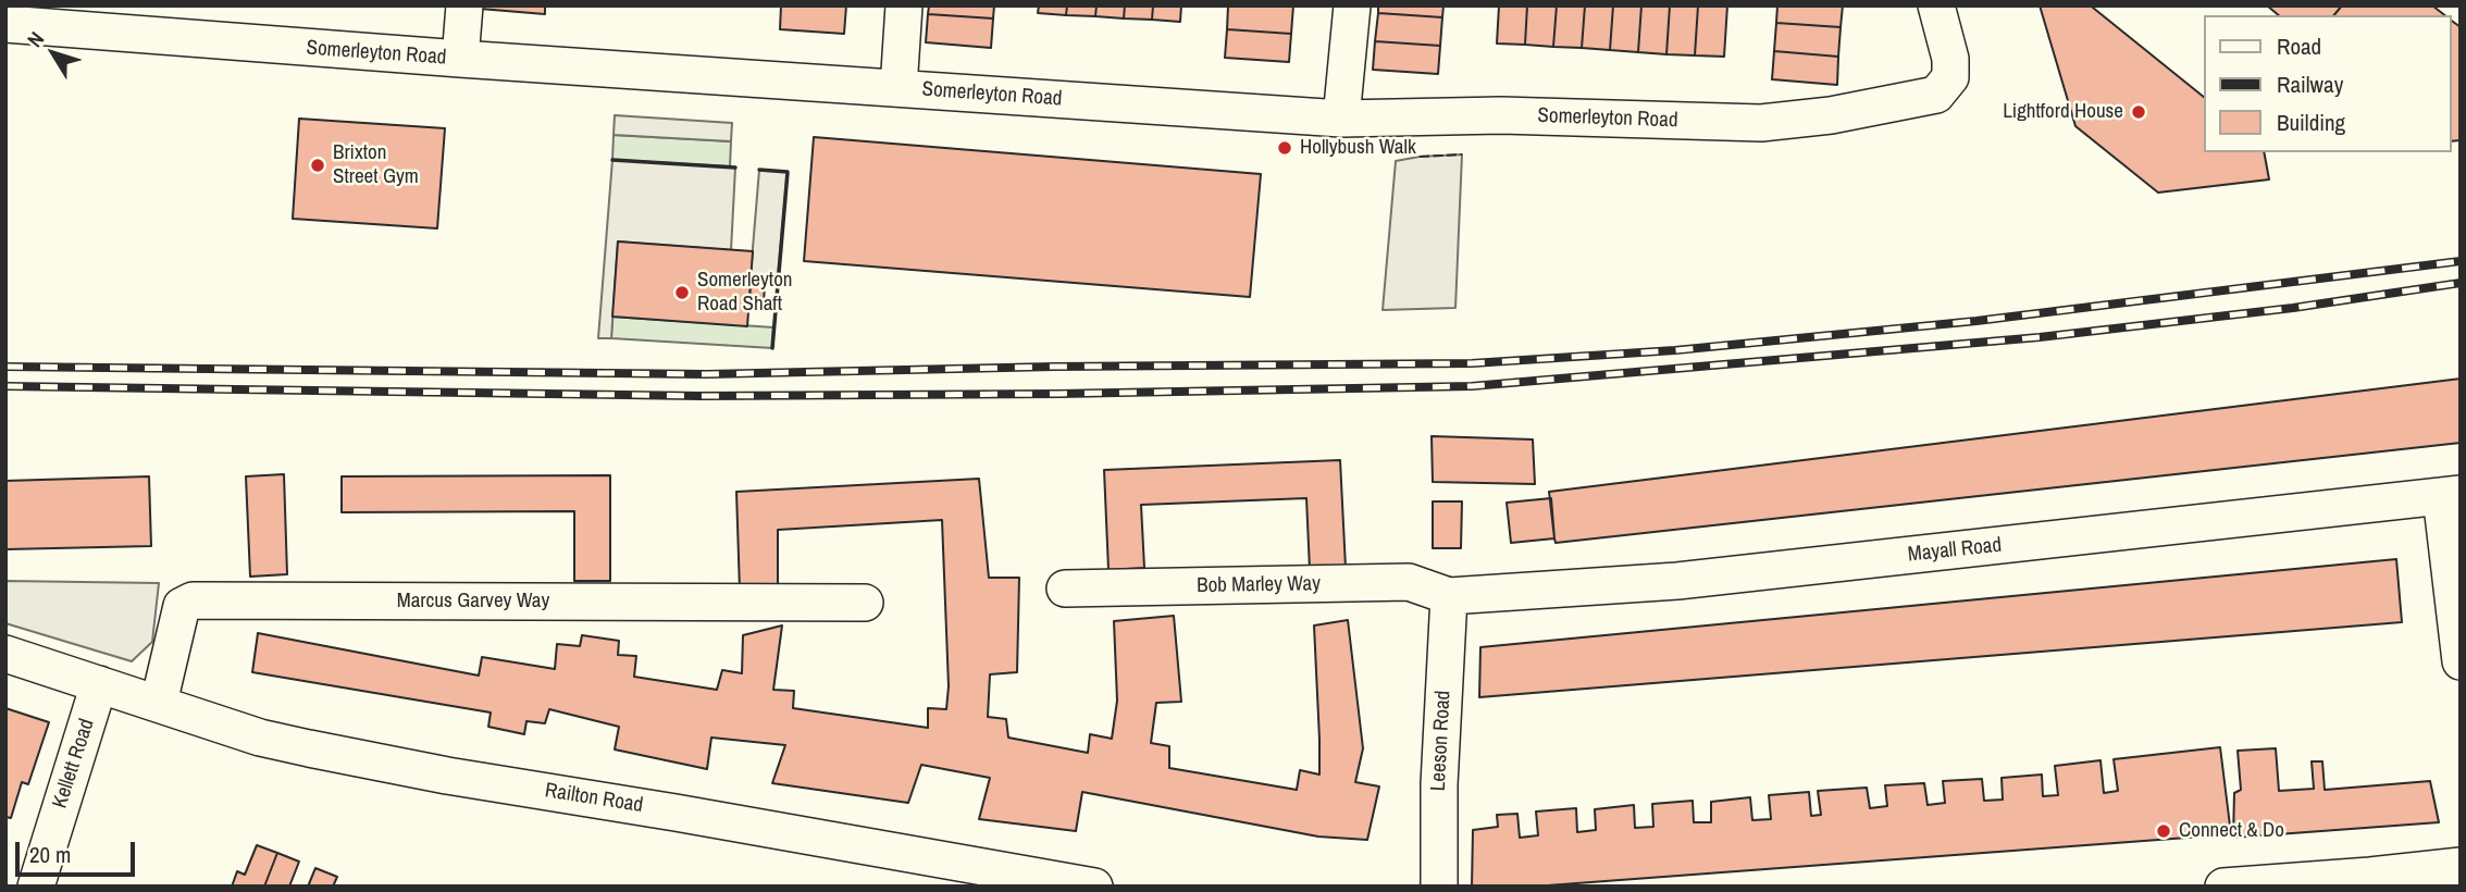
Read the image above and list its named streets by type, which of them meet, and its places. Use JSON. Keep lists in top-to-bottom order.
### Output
{
  "streets": {
    "street": [
      "Somerleyton Road",
      "Mayall Road",
      "Bob Marley Way",
      "Marcus Garvey Way",
      "Leeson Road",
      "Kellett Road",
      "Railton Road"
    ]
  },
  "crossings": [
    ["Mayall Road", "Bob Marley Way"],
    ["Mayall Road", "Leeson Road"],
    ["Bob Marley Way", "Leeson Road"],
    ["Marcus Garvey Way", "Railton Road"],
    ["Kellett Road", "Railton Road"]
  ],
  "places": [
    "Lightford House",
    "Hollybush Walk",
    "Brixton Street Gym",
    "Somerleyton Road Shaft",
    "Connect & Do"
  ],
  "legend": ["Road", "Railway", "Building"],
  "scale_bar": "20 m",
  "north": "top left"
}
